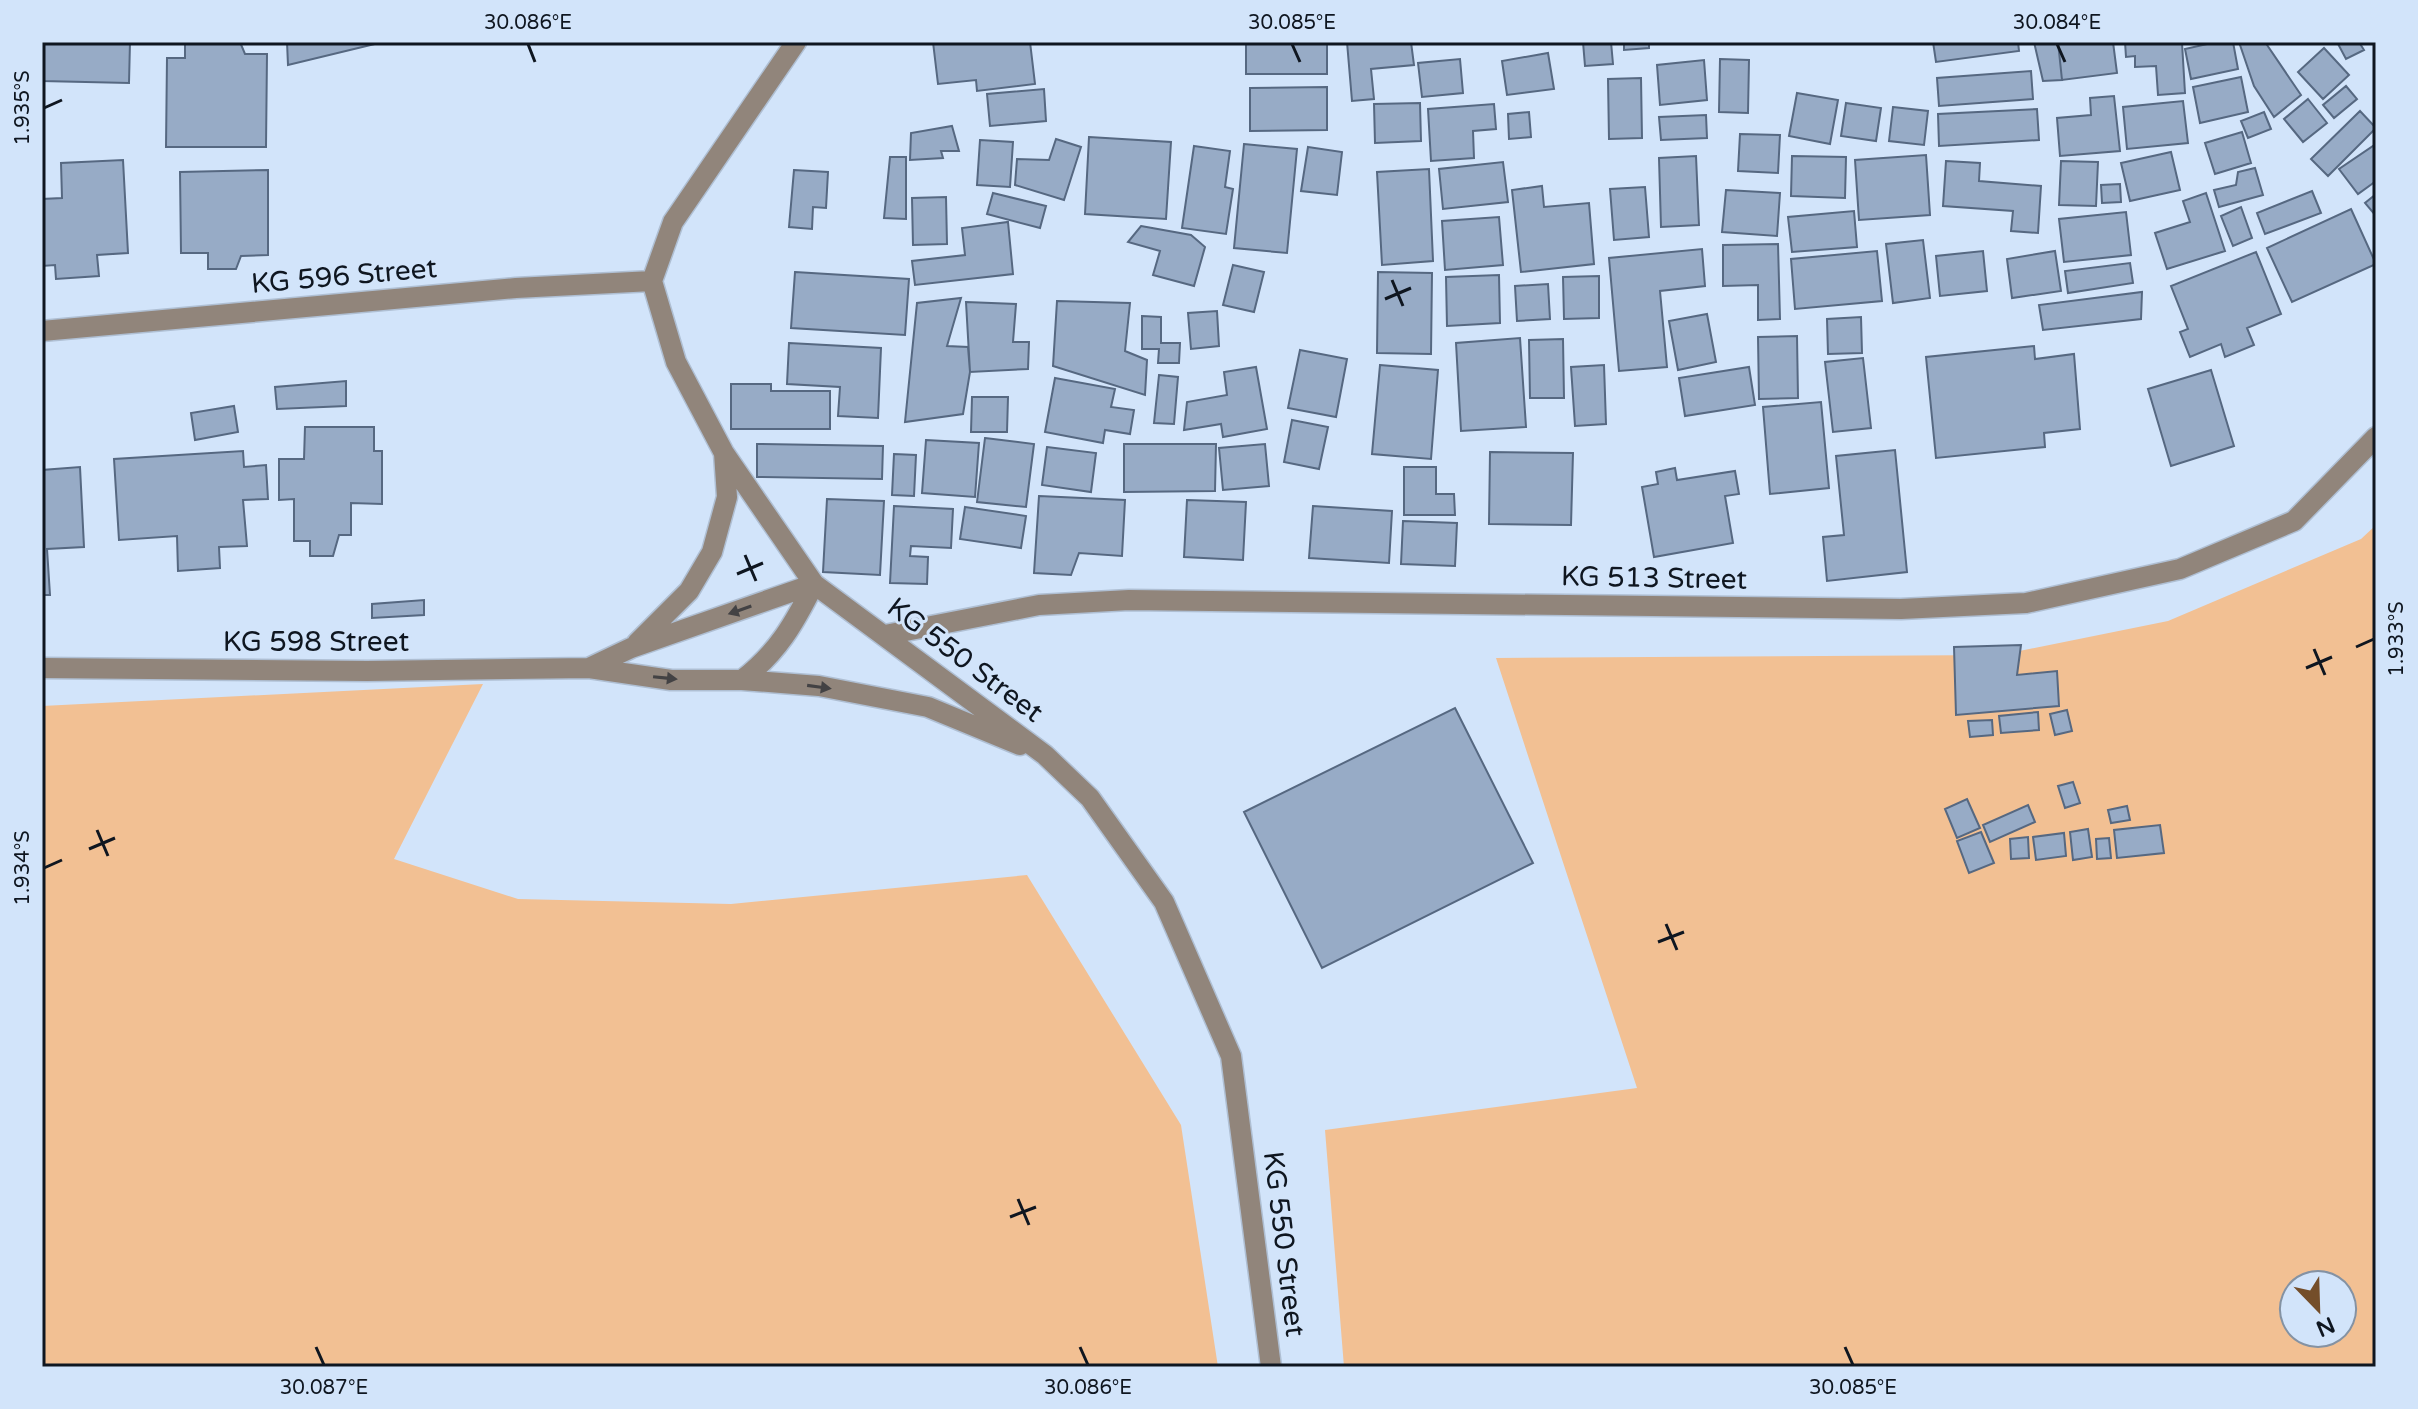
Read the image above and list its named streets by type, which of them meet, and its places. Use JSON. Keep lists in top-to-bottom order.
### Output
{
  "streets": {
    "street": [
      "KG 596 Street",
      "KG 513 Street",
      "KG 598 Street",
      "KG 550 Street"
    ]
  },
  "crossings": [
    ["KG 596 Street", "KG 550 Street"],
    ["KG 513 Street", "KG 550 Street"],
    ["KG 598 Street", "KG 550 Street"]
  ],
  "north": "bottom right",
  "coordinates": [
    "30.086°E",
    "30.085°E",
    "30.084°E",
    "1.935°S",
    "1.933°S",
    "1.934°S",
    "30.087°E"
  ]
}
